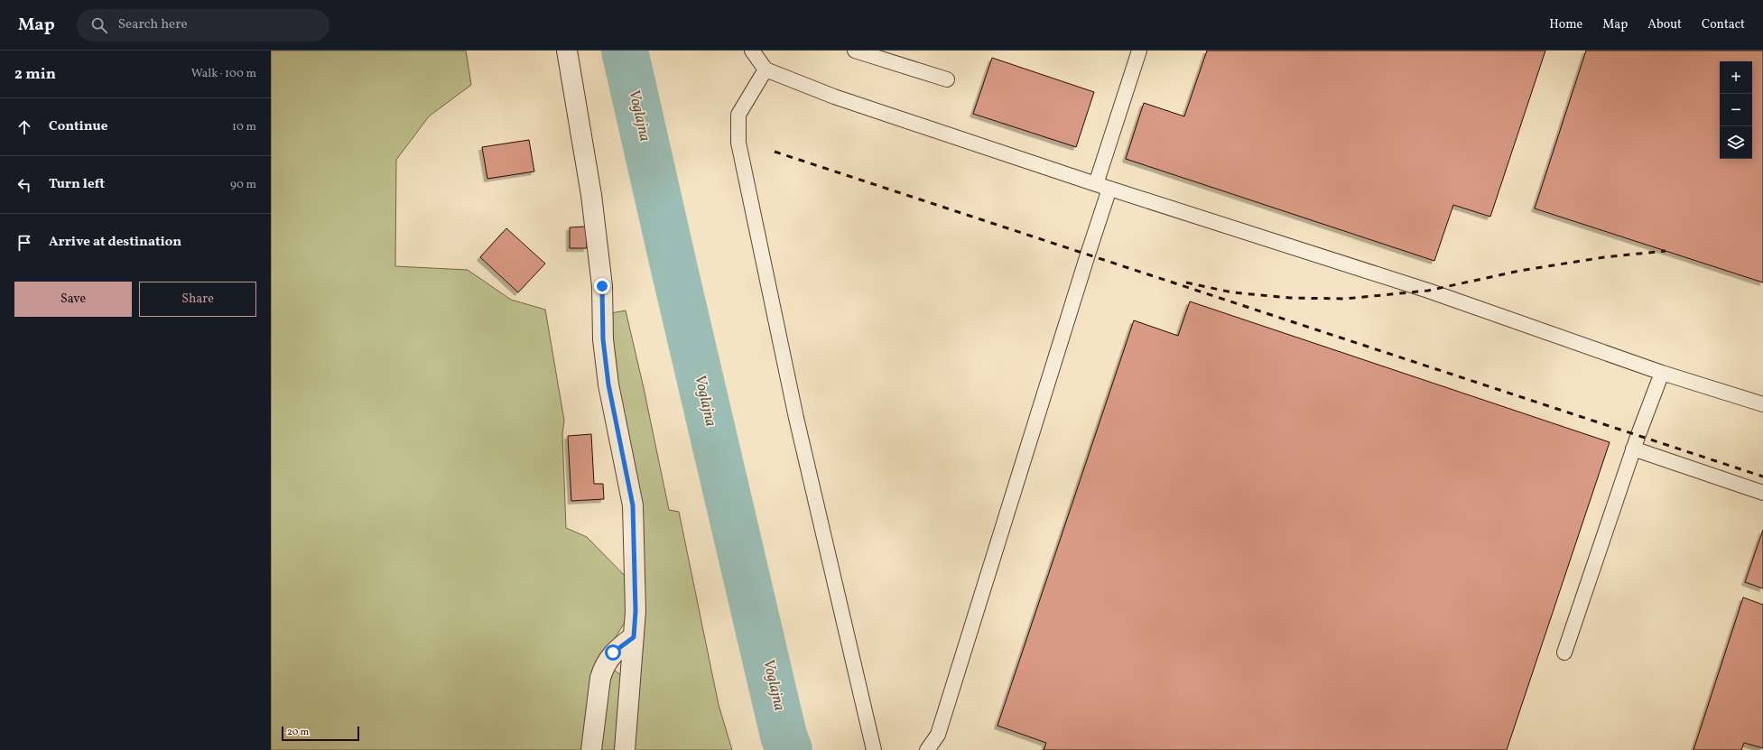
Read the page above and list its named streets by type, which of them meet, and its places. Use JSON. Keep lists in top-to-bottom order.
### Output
{
  "water": ["Voglajna"],
  "scale_bar": "20 m",
  "page": {
    "header": "Map",
    "search": "Search here",
    "nav": [
      "Home",
      "Map",
      "About",
      "Contact"
    ],
    "heading": ["2 min", "Walk · 100 m"],
    "map_buttons": ["+", "−"],
    "list": [
      ["Continue", "10 m"],
      ["Turn left", "90 m"],
      "Arrive at destination"
    ],
    "buttons": ["Save", "Share"],
    "scale": "20 m"
  }
}
